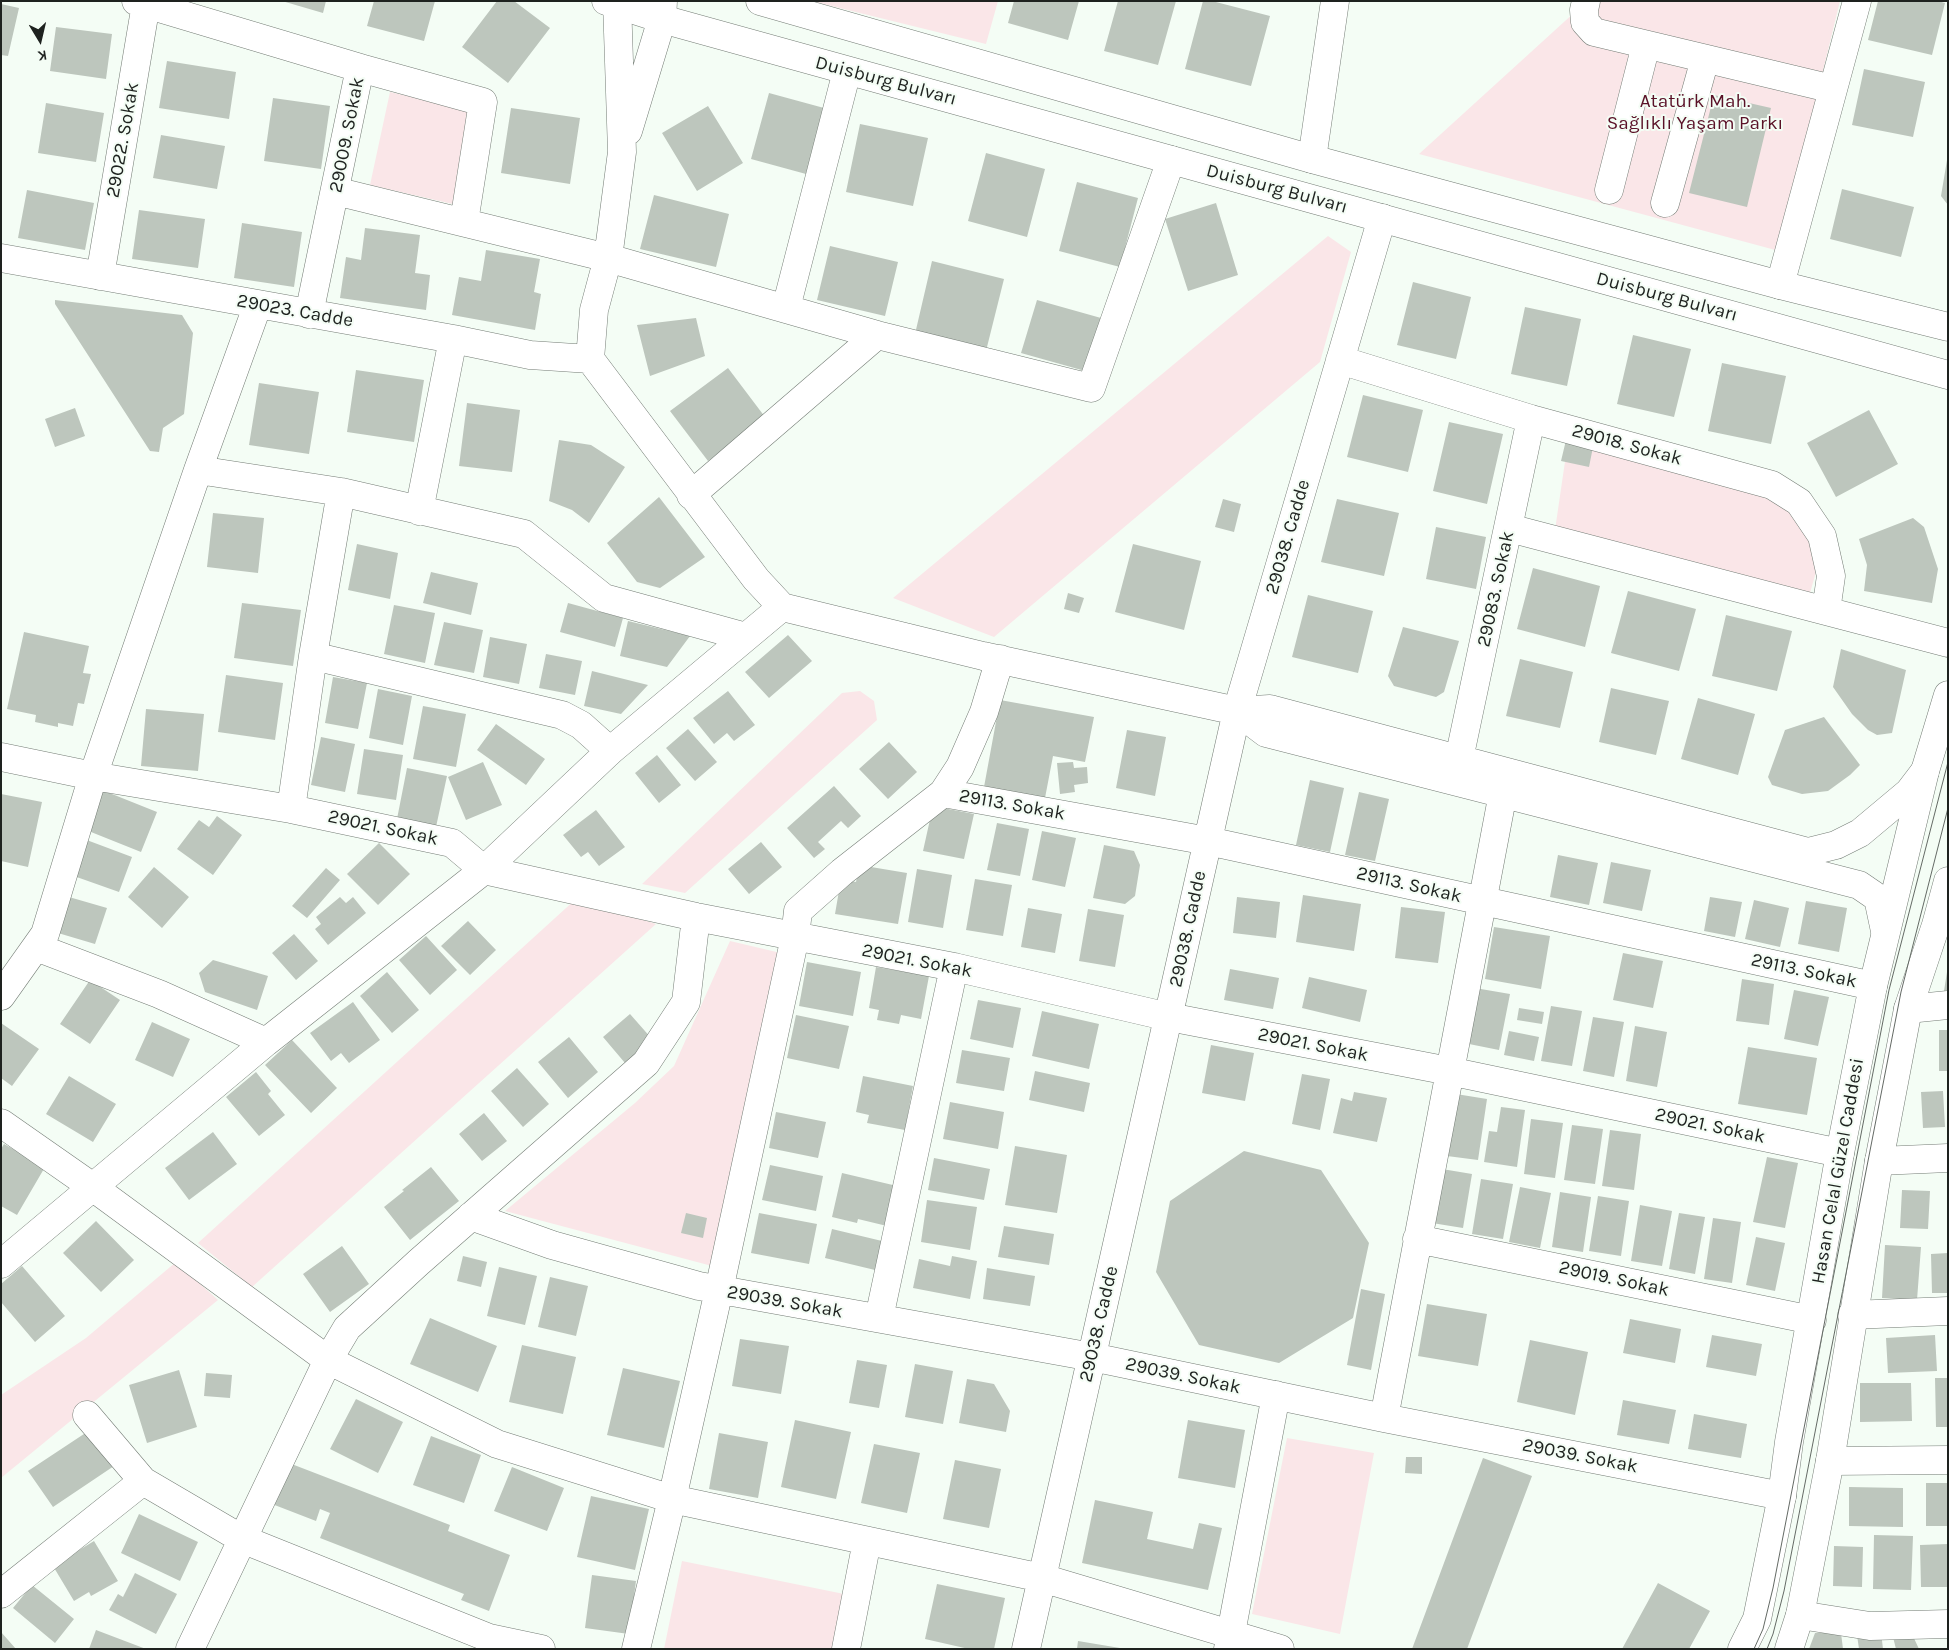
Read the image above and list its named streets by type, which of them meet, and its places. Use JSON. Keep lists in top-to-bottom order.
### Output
{
  "streets": {
    "street": [
      "Duisburg Bulvarı",
      "29009. Sokak",
      "29022. Sokak",
      "29023. Cadde",
      "29018. Sokak",
      "29038. Cadde",
      "29083. Sokak",
      "29113. Sokak",
      "29021. Sokak",
      "Hasan Celal Güzel Caddesi",
      "29019. Sokak",
      "29039. Sokak"
    ]
  },
  "crossings": [
    ["Duisburg Bulvarı", "29038. Cadde"],
    ["29009. Sokak", "29022. Sokak"],
    ["29009. Sokak", "29023. Cadde"],
    ["29022. Sokak", "29023. Cadde"],
    ["29018. Sokak", "29038. Cadde"],
    ["29018. Sokak", "29083. Sokak"],
    ["29038. Cadde", "29113. Sokak"],
    ["29038. Cadde", "29021. Sokak"],
    ["29038. Cadde", "29039. Sokak"],
    ["29113. Sokak", "Hasan Celal Güzel Caddesi"],
    ["29021. Sokak", "Hasan Celal Güzel Caddesi"],
    ["Hasan Celal Güzel Caddesi", "29019. Sokak"],
    ["Hasan Celal Güzel Caddesi", "29039. Sokak"]
  ],
  "parks": ["Atatürk Mah. Sağlıklı Yaşam Parkı"],
  "north": "bottom"
}
